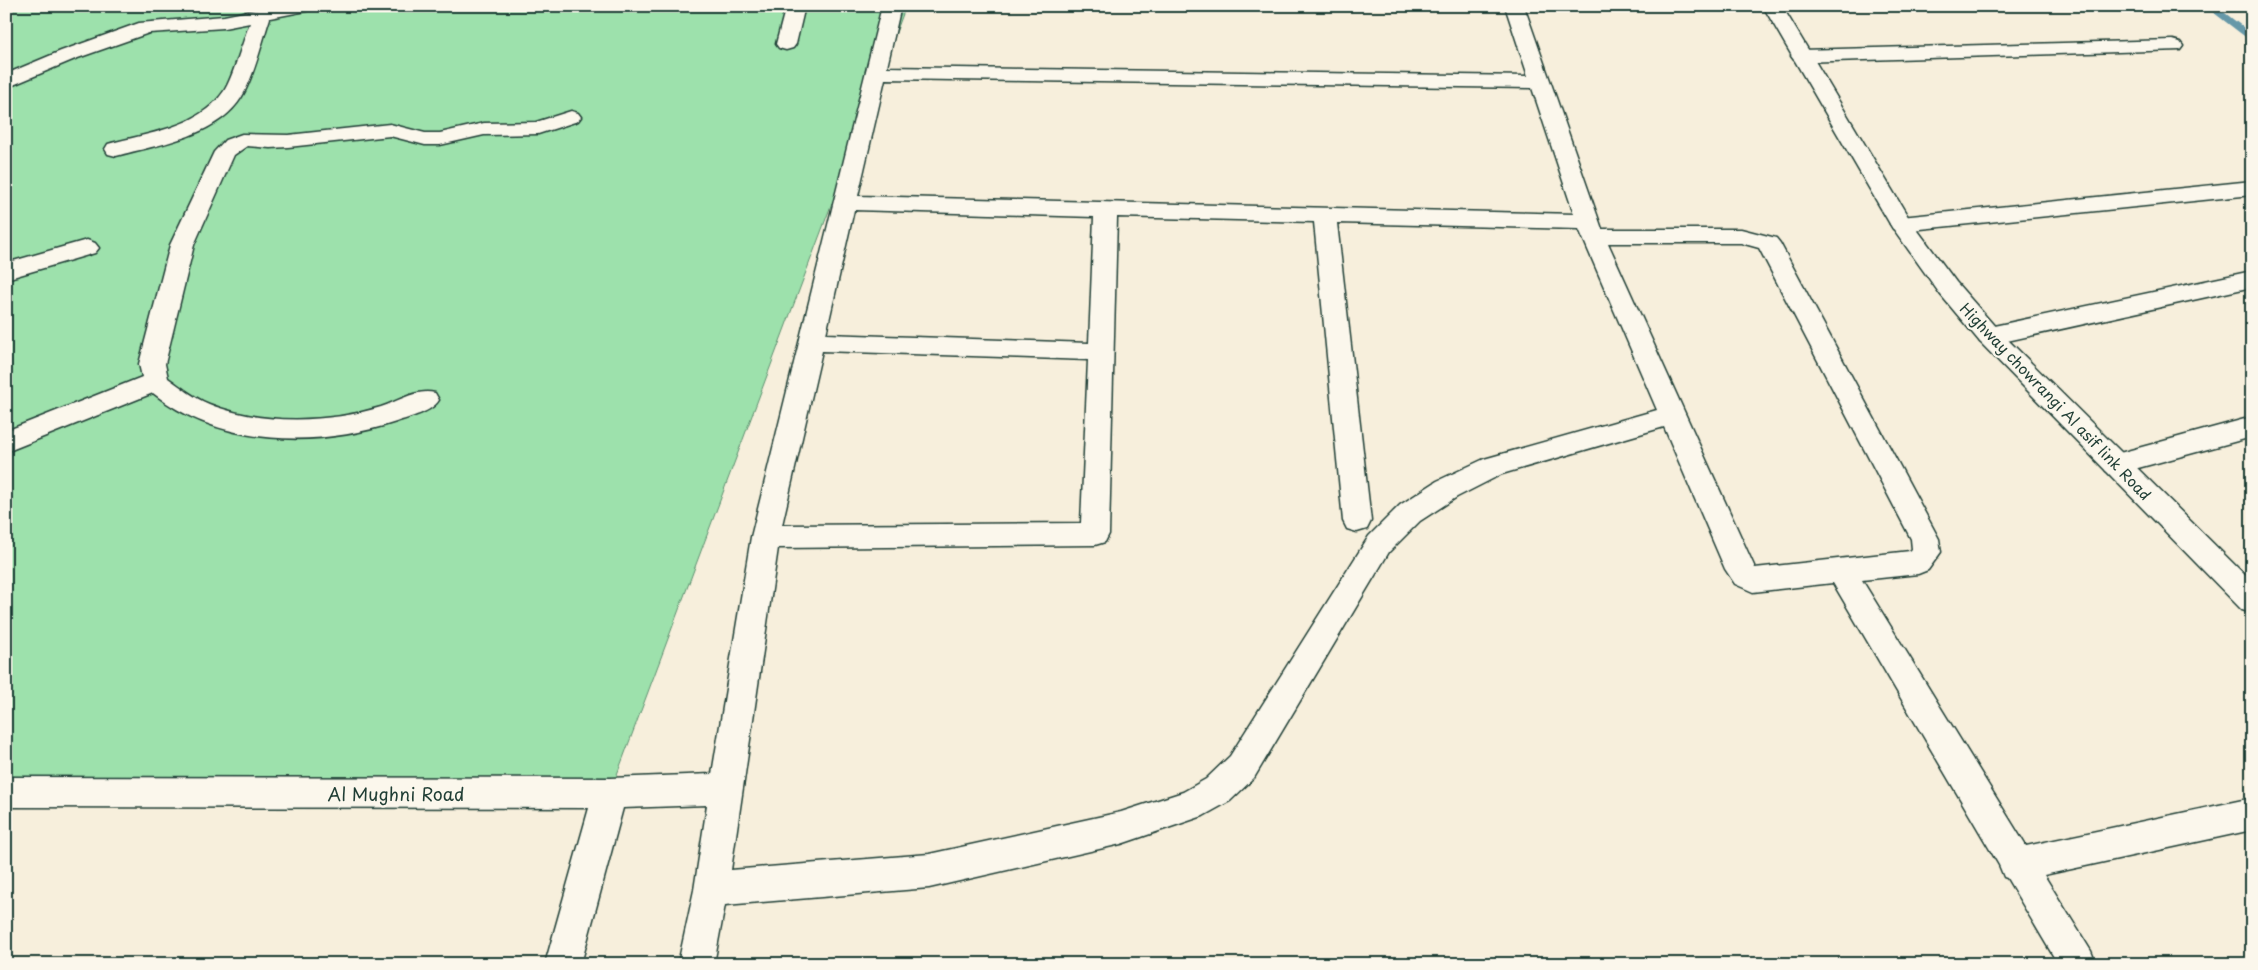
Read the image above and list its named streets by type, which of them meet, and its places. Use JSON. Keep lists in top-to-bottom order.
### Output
{
  "streets": {
    "street": ["Highway chowrangi Al asif link Road", "Al Mughni Road"]
  }
}
